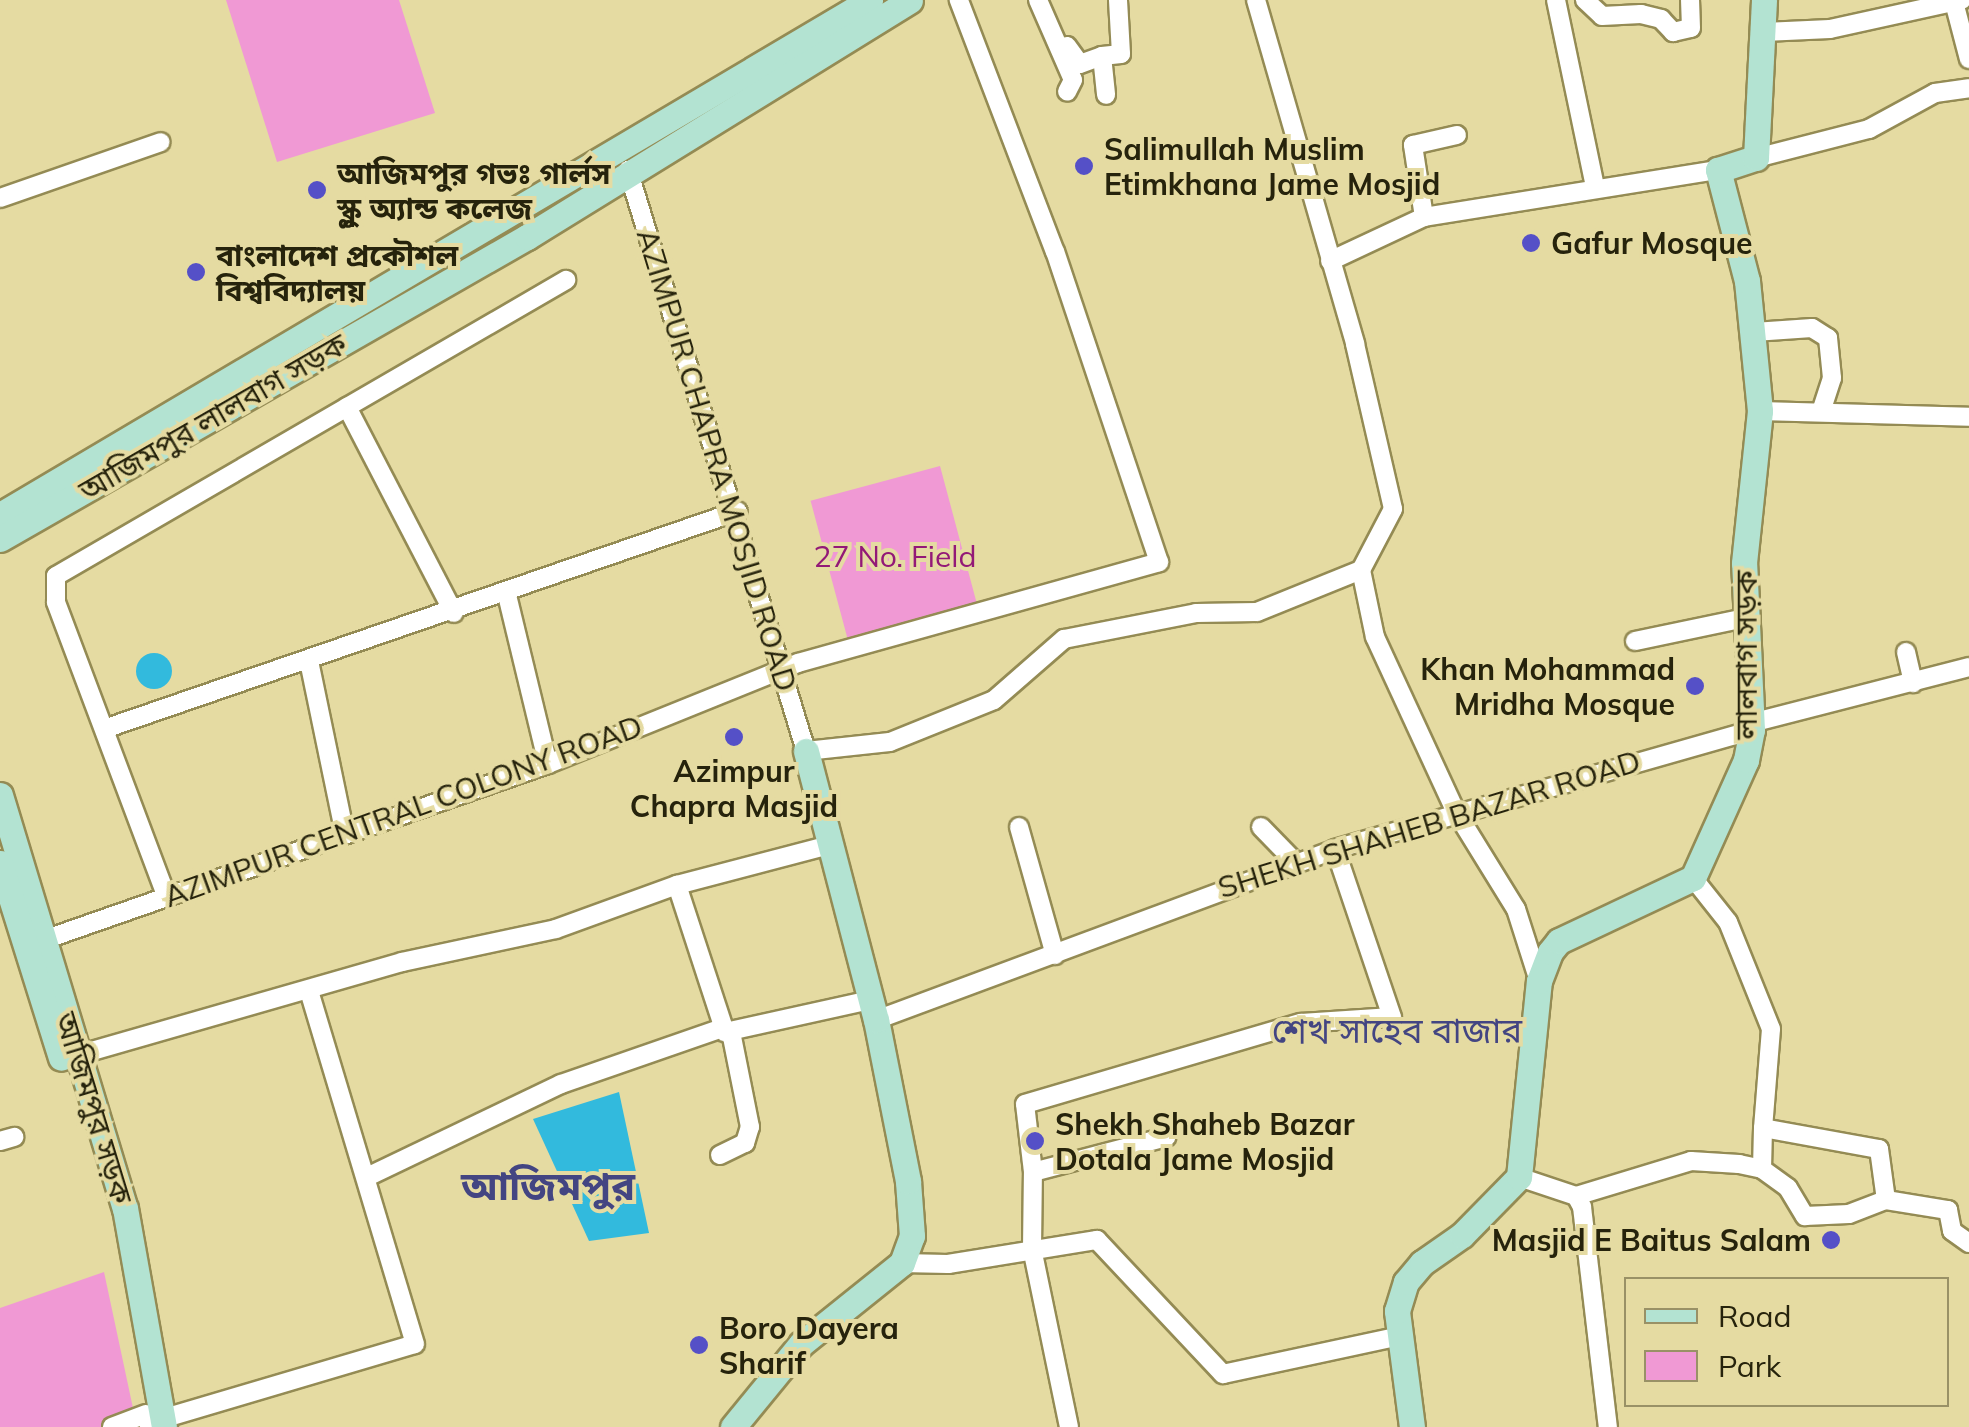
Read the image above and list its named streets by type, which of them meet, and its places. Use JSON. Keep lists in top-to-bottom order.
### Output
{
  "streets": {
    "main road": ["আজিমপুর লালবাগ সড়ক", "লালবাগ সড়ক", "আজিমপুর সড়ক"],
    "street": ["AZIMPUR CHAPRA MOSJID ROAD", "AZIMPUR CENTRAL COLONY ROAD", "SHEKH SHAHEB BAZAR ROAD"]
  },
  "crossings": [
    ["আজিমপুর লালবাগ সড়ক", "AZIMPUR CHAPRA MOSJID ROAD"],
    ["AZIMPUR CHAPRA MOSJID ROAD", "AZIMPUR CENTRAL COLONY ROAD"],
    ["লালবাগ সড়ক", "SHEKH SHAHEB BAZAR ROAD"],
    ["AZIMPUR CENTRAL COLONY ROAD", "আজিমপুর সড়ক"]
  ],
  "districts": ["শেখ সাহেব বাজার", "আজিমপুর"],
  "parks": ["27 No. Field"],
  "places": [
    "Salimullah Muslim Etimkhana Jame Mosjid",
    "আজিমপুর গভঃ গার্লস স্কুল অ্যান্ড কলেজ",
    "Gafur Mosque",
    "বাংলাদেশ প্রকৌশল বিশ্ববিদ্যালয়",
    "Khan Mohammad Mridha Mosque",
    "Azimpur Chapra Masjid",
    "Shekh Shaheb Bazar Dotala Jame Mosjid",
    "Masjid E Baitus Salam",
    "Boro Dayera Sharif"
  ],
  "legend": ["Road", "Park"]
}
